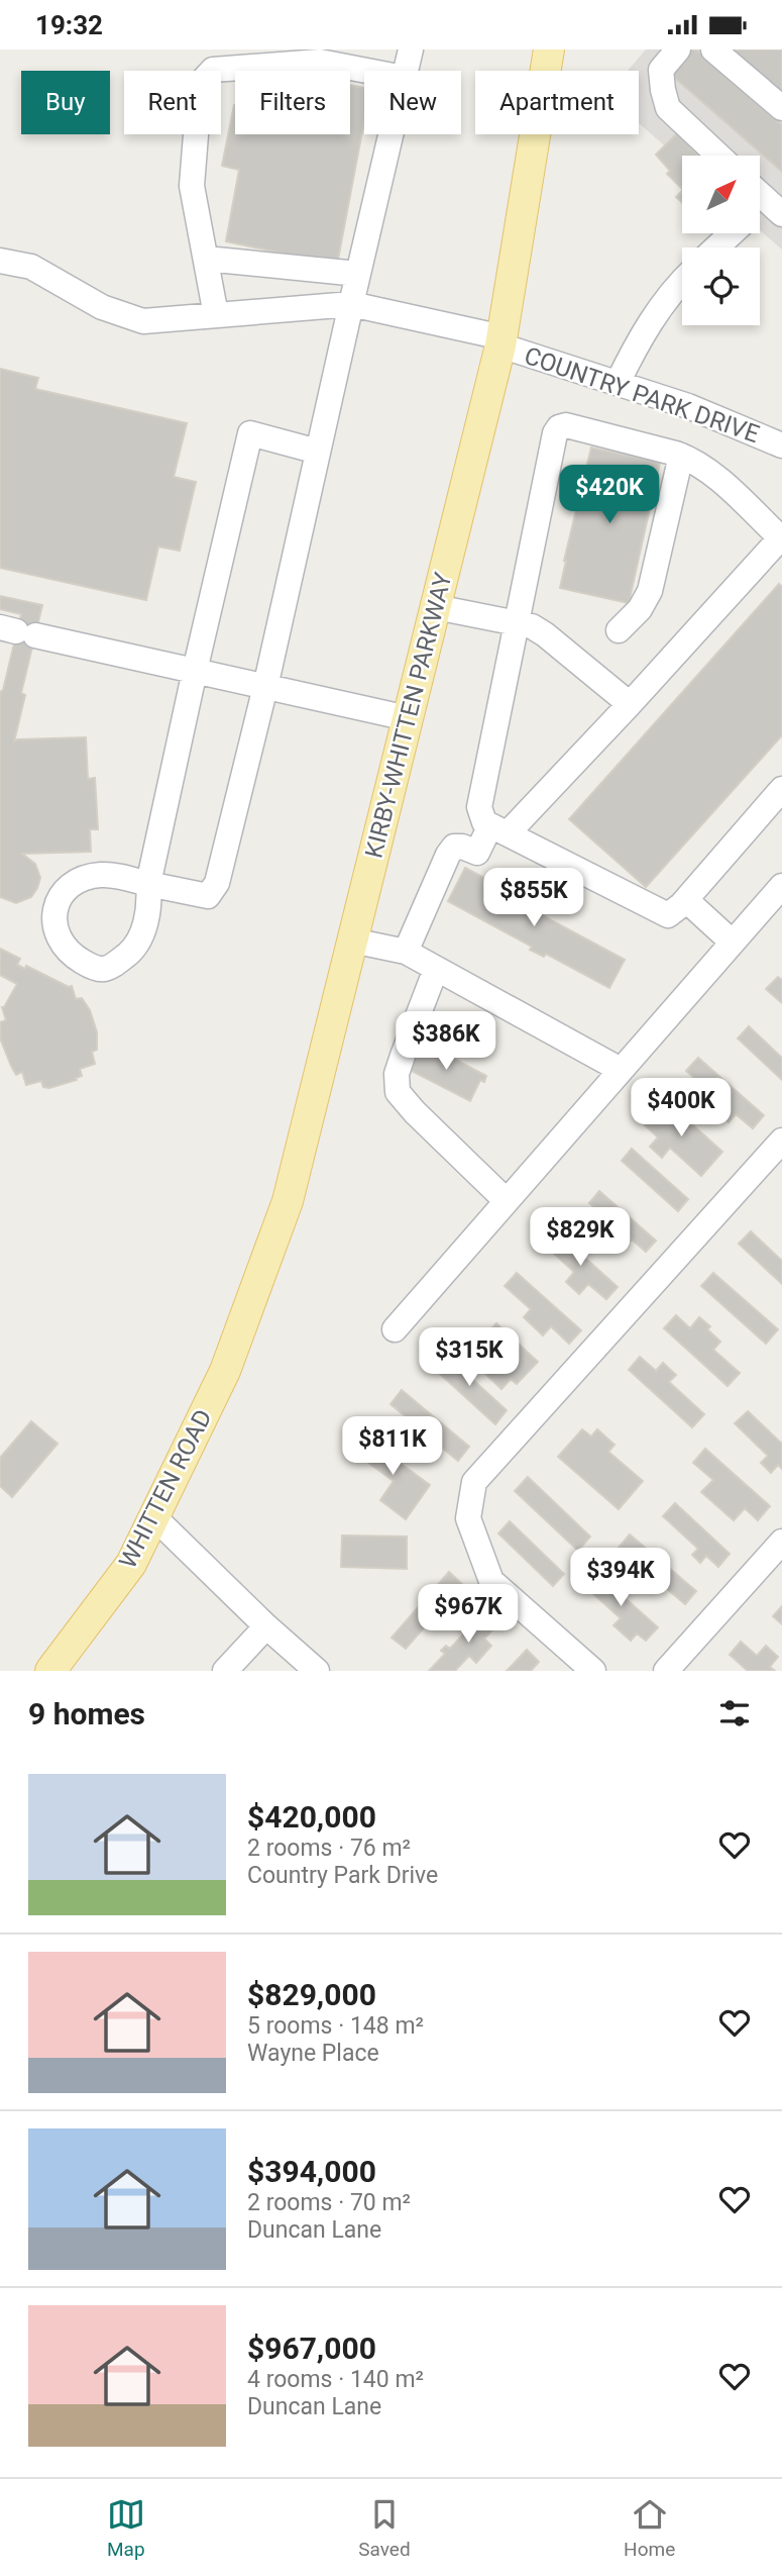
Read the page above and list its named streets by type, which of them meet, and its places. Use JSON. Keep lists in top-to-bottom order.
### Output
{
  "streets": {
    "main road": ["KIRBY-WHITTEN PARKWAY", "WHITTEN ROAD"],
    "street": ["COUNTRY PARK DRIVE"]
  },
  "crossings": [
    ["COUNTRY PARK DRIVE", "KIRBY-WHITTEN PARKWAY"],
    ["KIRBY-WHITTEN PARKWAY", "WHITTEN ROAD"]
  ],
  "north": "top right",
  "page": {
    "status": "19:32",
    "chip": [
      "Buy",
      "Rent",
      "Filters",
      "New",
      "Apartment"
    ],
    "price": [
      "$420K",
      "$855K",
      "$386K",
      "$400K",
      "$829K",
      "$315K",
      "$811K",
      "$394K",
      "$967K"
    ],
    "heading": "9 homes",
    "list": [
      {
        "name": "$420,000",
        "note": "2 rooms · 76 m² · Country Park Drive"
      },
      {
        "name": "$829,000",
        "note": "5 rooms · 148 m² · Wayne Place"
      },
      {
        "name": "$394,000",
        "note": "2 rooms · 70 m² · Duncan Lane"
      },
      {
        "name": "$967,000",
        "note": "4 rooms · 140 m² · Duncan Lane"
      }
    ],
    "tabs": ["Map", "Saved", "Home"]
  }
}
